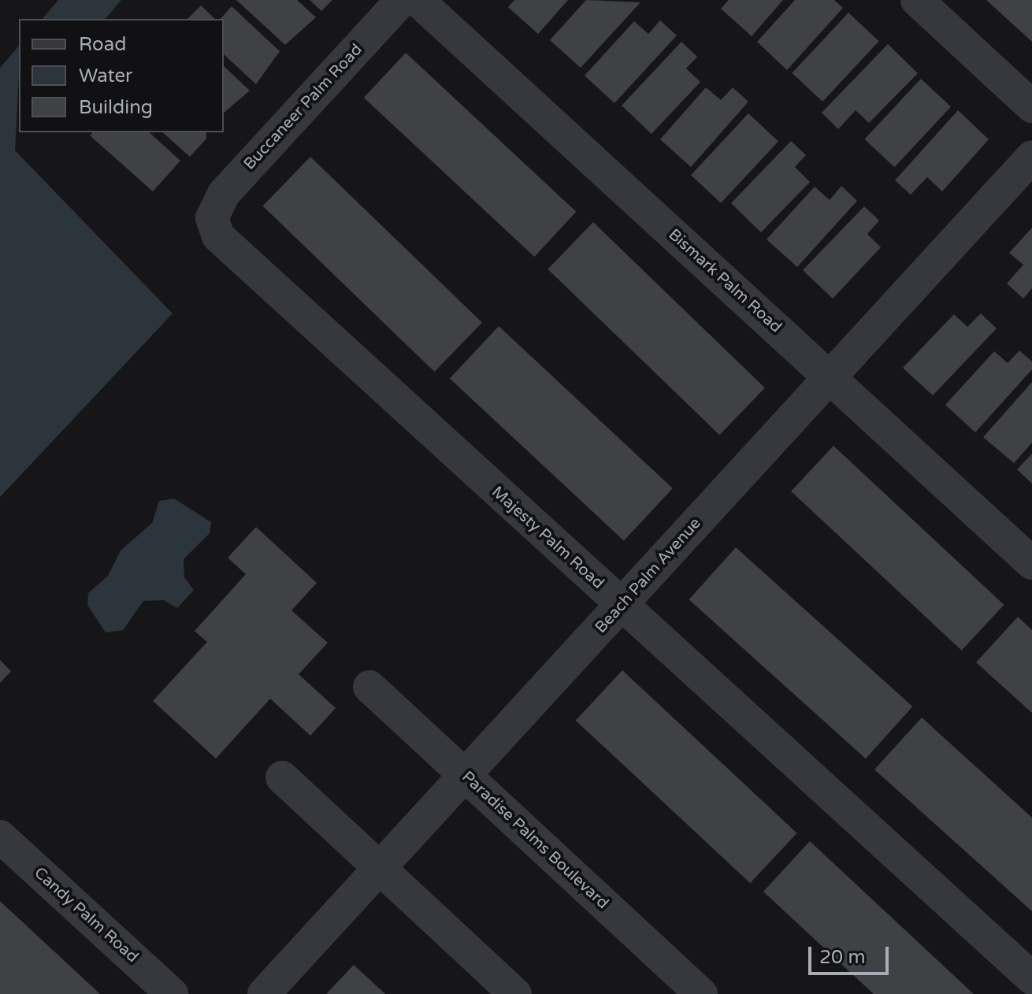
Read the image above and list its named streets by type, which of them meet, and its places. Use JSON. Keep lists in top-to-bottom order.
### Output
{
  "streets": {
    "street": [
      "Buccaneer Palm Road",
      "Bismark Palm Road",
      "Majesty Palm Road",
      "Beach Palm Avenue",
      "Paradise Palms Boulevard",
      "Candy Palm Road"
    ]
  },
  "crossings": [
    ["Buccaneer Palm Road", "Majesty Palm Road"],
    ["Bismark Palm Road", "Beach Palm Avenue"],
    ["Majesty Palm Road", "Beach Palm Avenue"],
    ["Beach Palm Avenue", "Paradise Palms Boulevard"]
  ],
  "legend": ["Road", "Water", "Building"],
  "scale_bar": "20 m"
}
